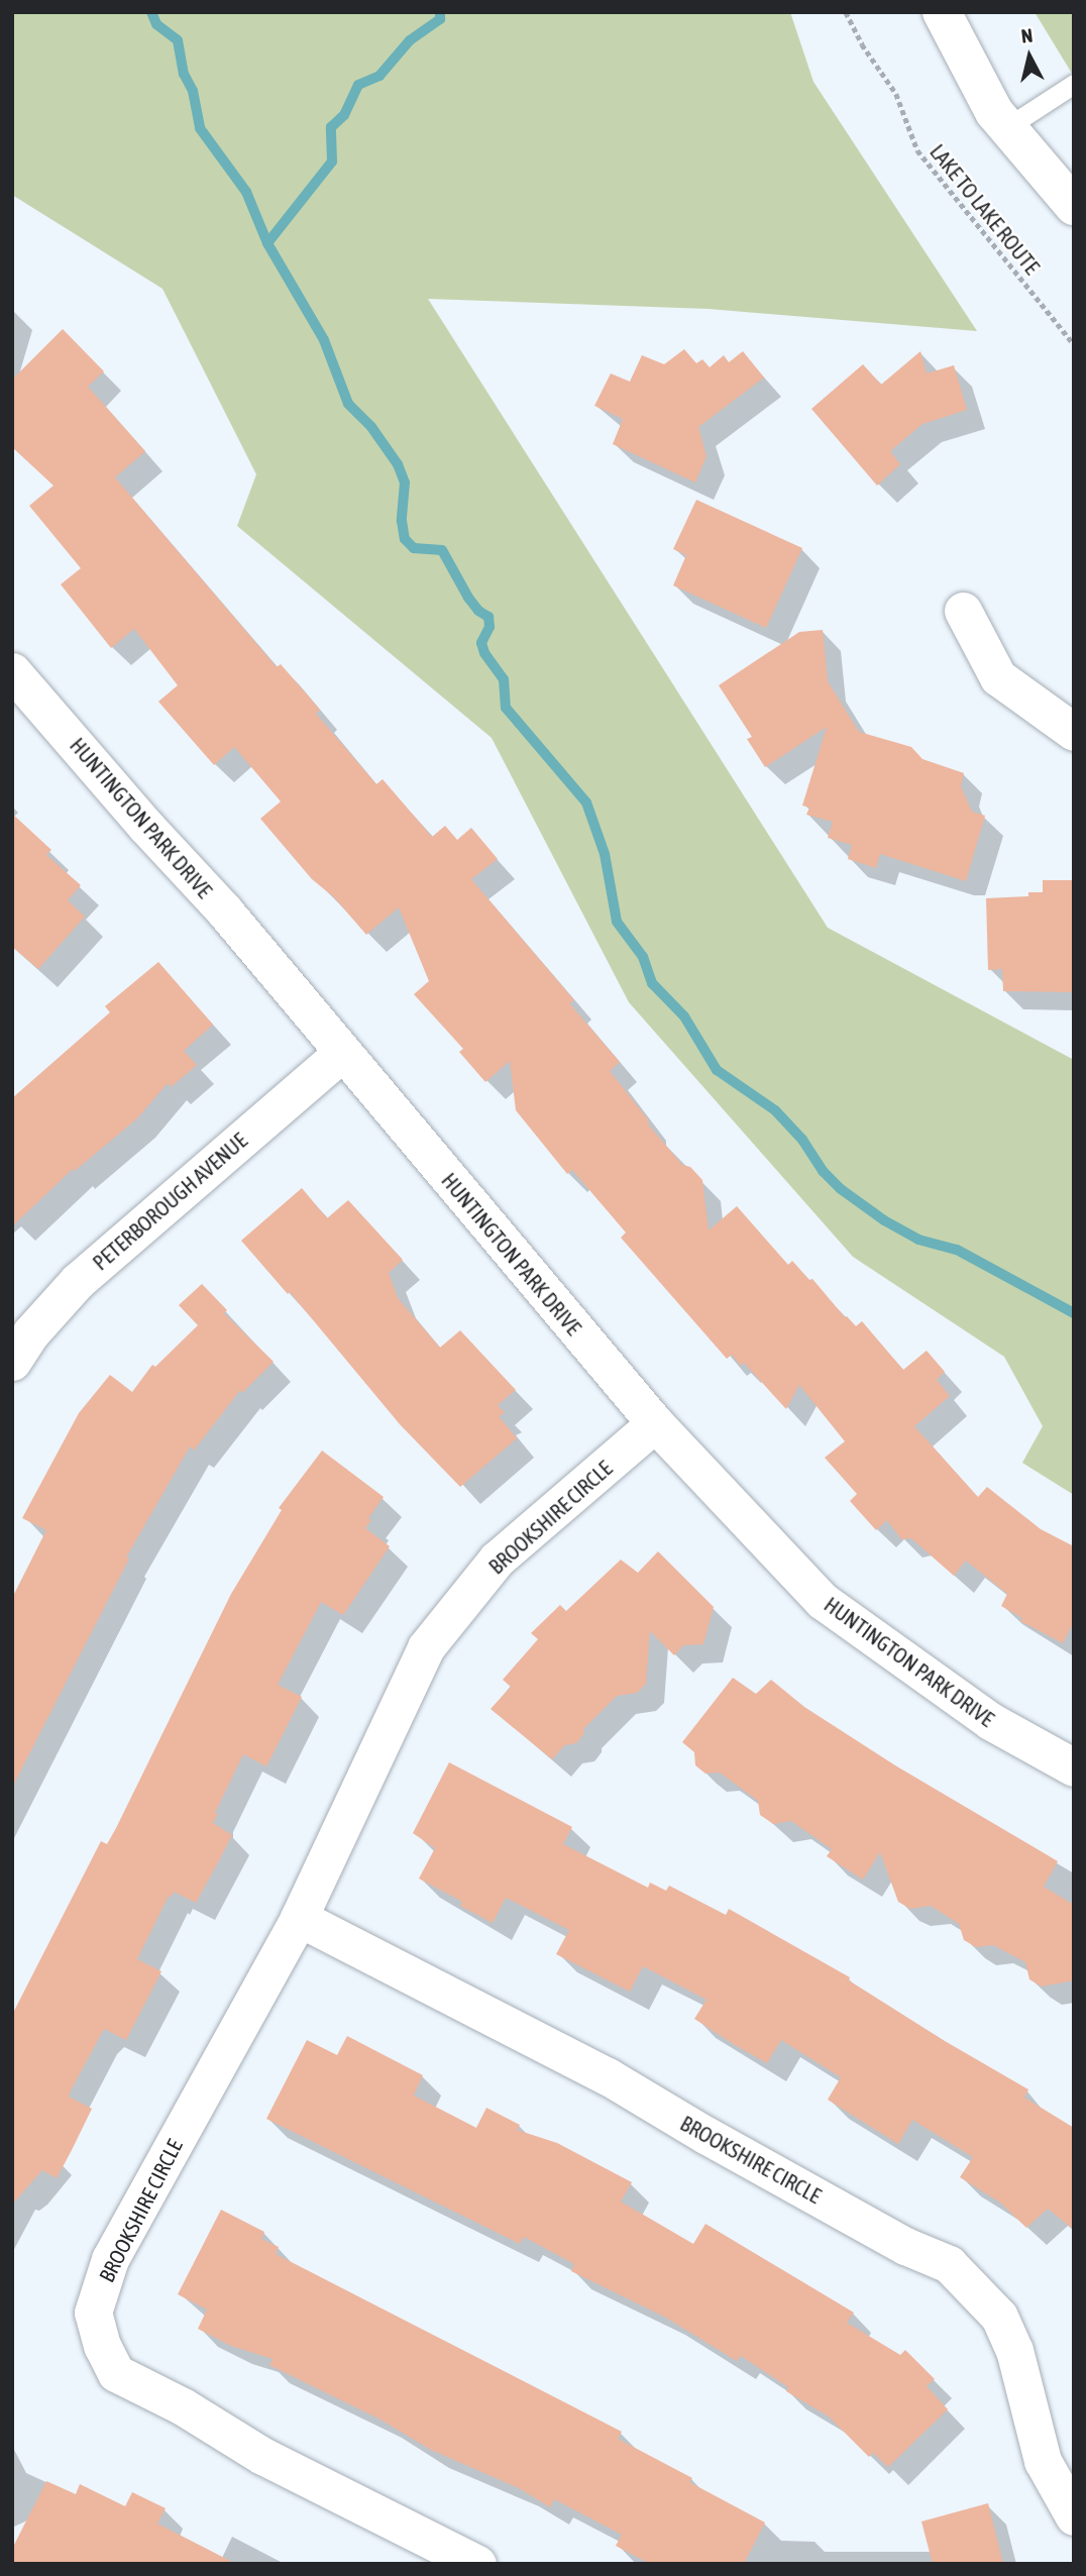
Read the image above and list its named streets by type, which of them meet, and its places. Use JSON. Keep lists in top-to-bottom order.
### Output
{
  "streets": {
    "street": ["HUNTINGTON PARK DRIVE", "PETERBOROUGH AVENUE", "BROOKSHIRE CIRCLE"],
    "path": ["LAKE TO LAKE ROUTE"]
  },
  "crossings": [
    ["HUNTINGTON PARK DRIVE", "PETERBOROUGH AVENUE"],
    ["HUNTINGTON PARK DRIVE", "BROOKSHIRE CIRCLE"]
  ],
  "north": "top"
}
